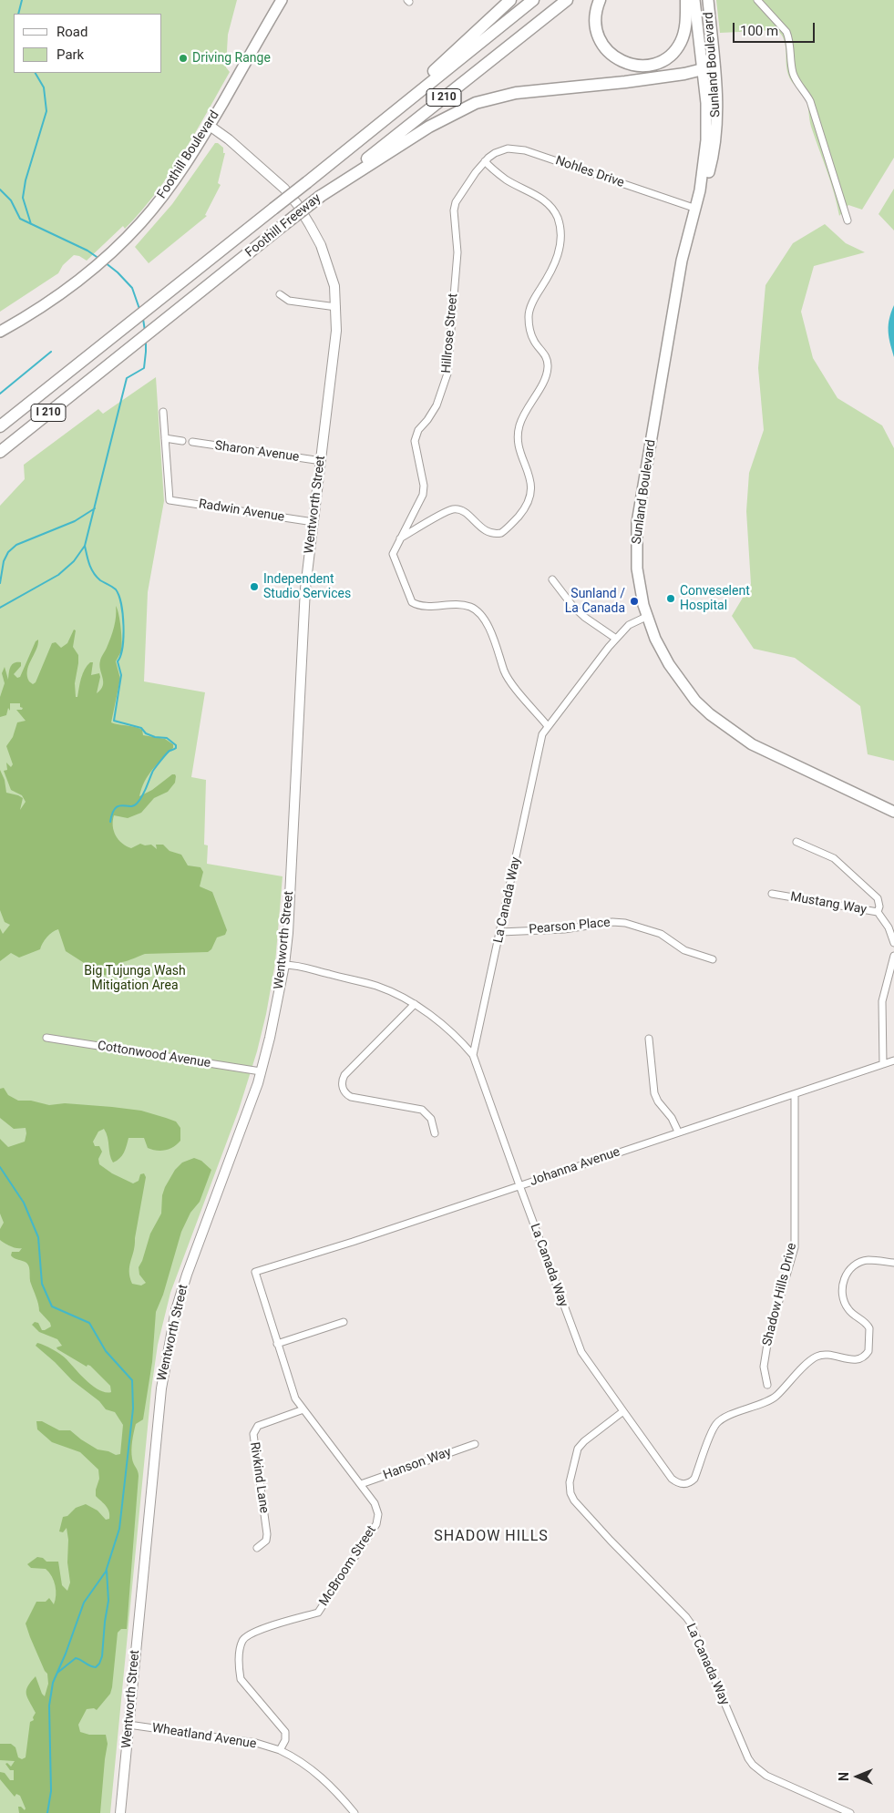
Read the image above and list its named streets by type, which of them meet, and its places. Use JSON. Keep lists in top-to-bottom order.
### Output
{
  "streets": {
    "highway": ["I 210", "Foothill Freeway"],
    "main road": ["Sunland Boulevard", "Foothill Boulevard", "Wentworth Street"],
    "street": [
      "Nohles Drive",
      "Hillrose Street",
      "Sharon Avenue",
      "Radwin Avenue",
      "La Canada Way",
      "Mustang Way",
      "Pearson Place",
      "Cottonwood Avenue",
      "Johanna Avenue",
      "Shadow Hills Drive",
      "Hanson Way",
      "Rivkind Lane",
      "McBroom Street",
      "Wheatland Avenue"
    ]
  },
  "crossings": [
    ["Sunland Boulevard", "Nohles Drive"],
    ["Sunland Boulevard", "La Canada Way"],
    ["Foothill Boulevard", "Wentworth Street"],
    ["Nohles Drive", "Hillrose Street"],
    ["Hillrose Street", "La Canada Way"],
    ["Sharon Avenue", "Wentworth Street"],
    ["Wentworth Street", "Radwin Avenue"],
    ["Wentworth Street", "Cottonwood Avenue"],
    ["Wentworth Street", "Wheatland Avenue"],
    ["La Canada Way", "Pearson Place"],
    ["La Canada Way", "Johanna Avenue"],
    ["Johanna Avenue", "Shadow Hills Drive"],
    ["Johanna Avenue", "McBroom Street"],
    ["Hanson Way", "McBroom Street"],
    ["Rivkind Lane", "McBroom Street"],
    ["McBroom Street", "Wheatland Avenue"]
  ],
  "districts": ["SHADOW HILLS"],
  "parks": ["Big Tujunga Wash Mitigation Area"],
  "places": [
    "Driving Range",
    "Independent Studio Services",
    "Conveselent Hospital",
    "Sunland / La Canada"
  ],
  "legend": ["Road", "Park"],
  "scale_bar": "100 m",
  "north": "left"
}
